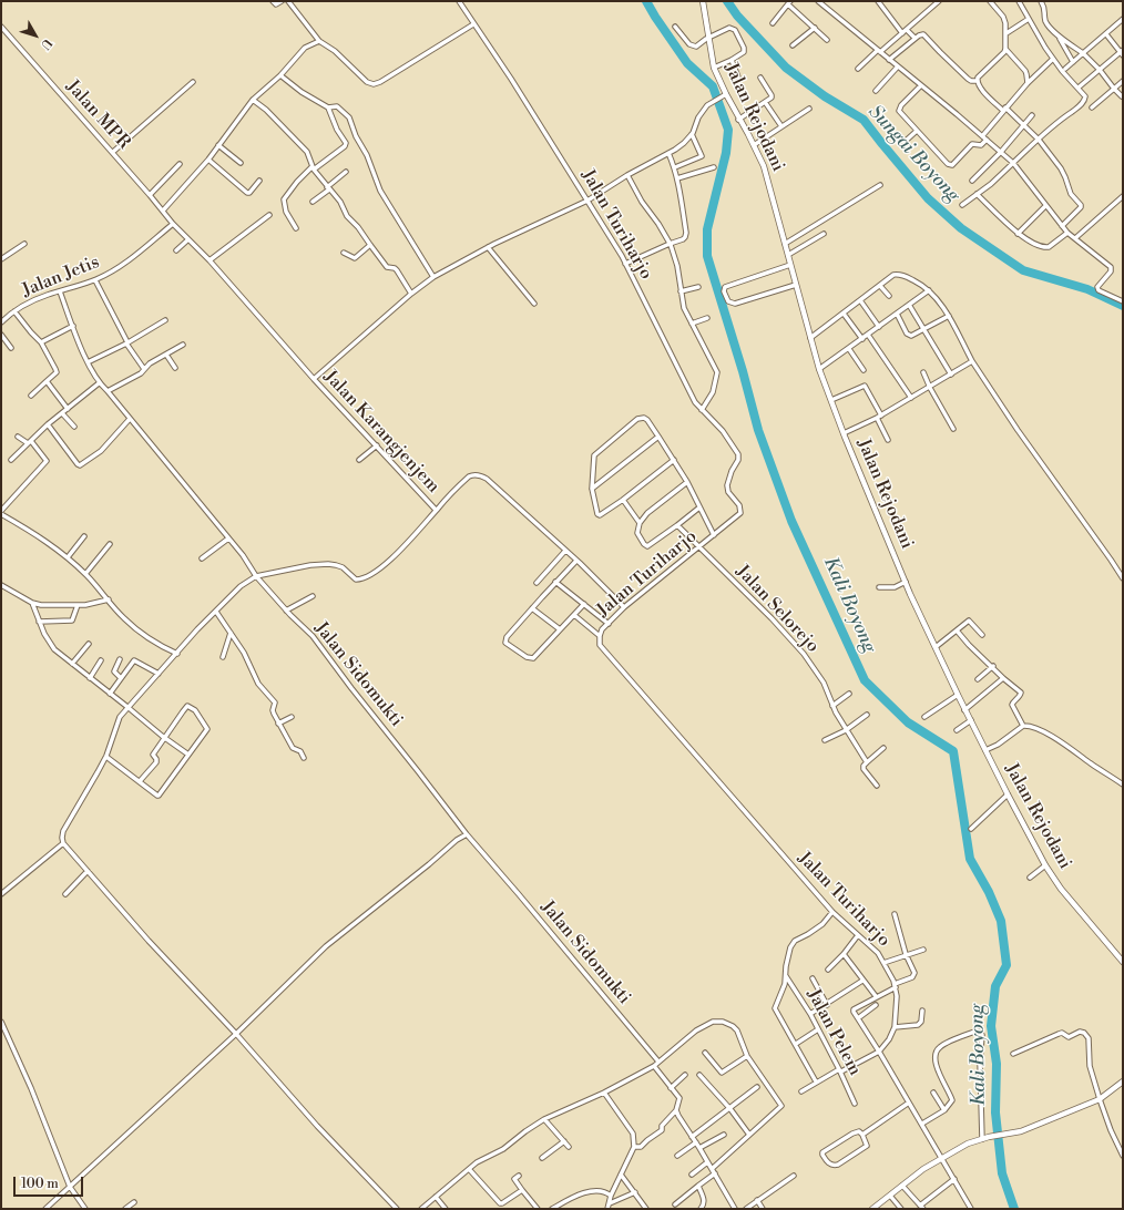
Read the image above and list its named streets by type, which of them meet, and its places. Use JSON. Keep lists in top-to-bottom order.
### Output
{
  "streets": {
    "main road": ["Jalan Rejodani"],
    "street": [
      "Jalan MPR",
      "Jalan Turiharjo",
      "Jalan Jetis",
      "Jalan Karangjenjem",
      "Jalan Selorejo",
      "Jalan Sidomukti",
      "Jalan Pelem"
    ]
  },
  "crossings": [
    ["Jalan MPR", "Jalan Jetis"],
    ["Jalan MPR", "Jalan Karangjenjem"],
    ["Jalan Turiharjo", "Jalan Karangjenjem"],
    ["Jalan Turiharjo", "Jalan Selorejo"],
    ["Jalan Jetis", "Jalan Karangjenjem"],
    ["Jalan Jetis", "Jalan Sidomukti"]
  ],
  "water": ["Sungai Boyong", "Kali Boyong"],
  "scale_bar": "100 m",
  "north": "bottom right"
}
